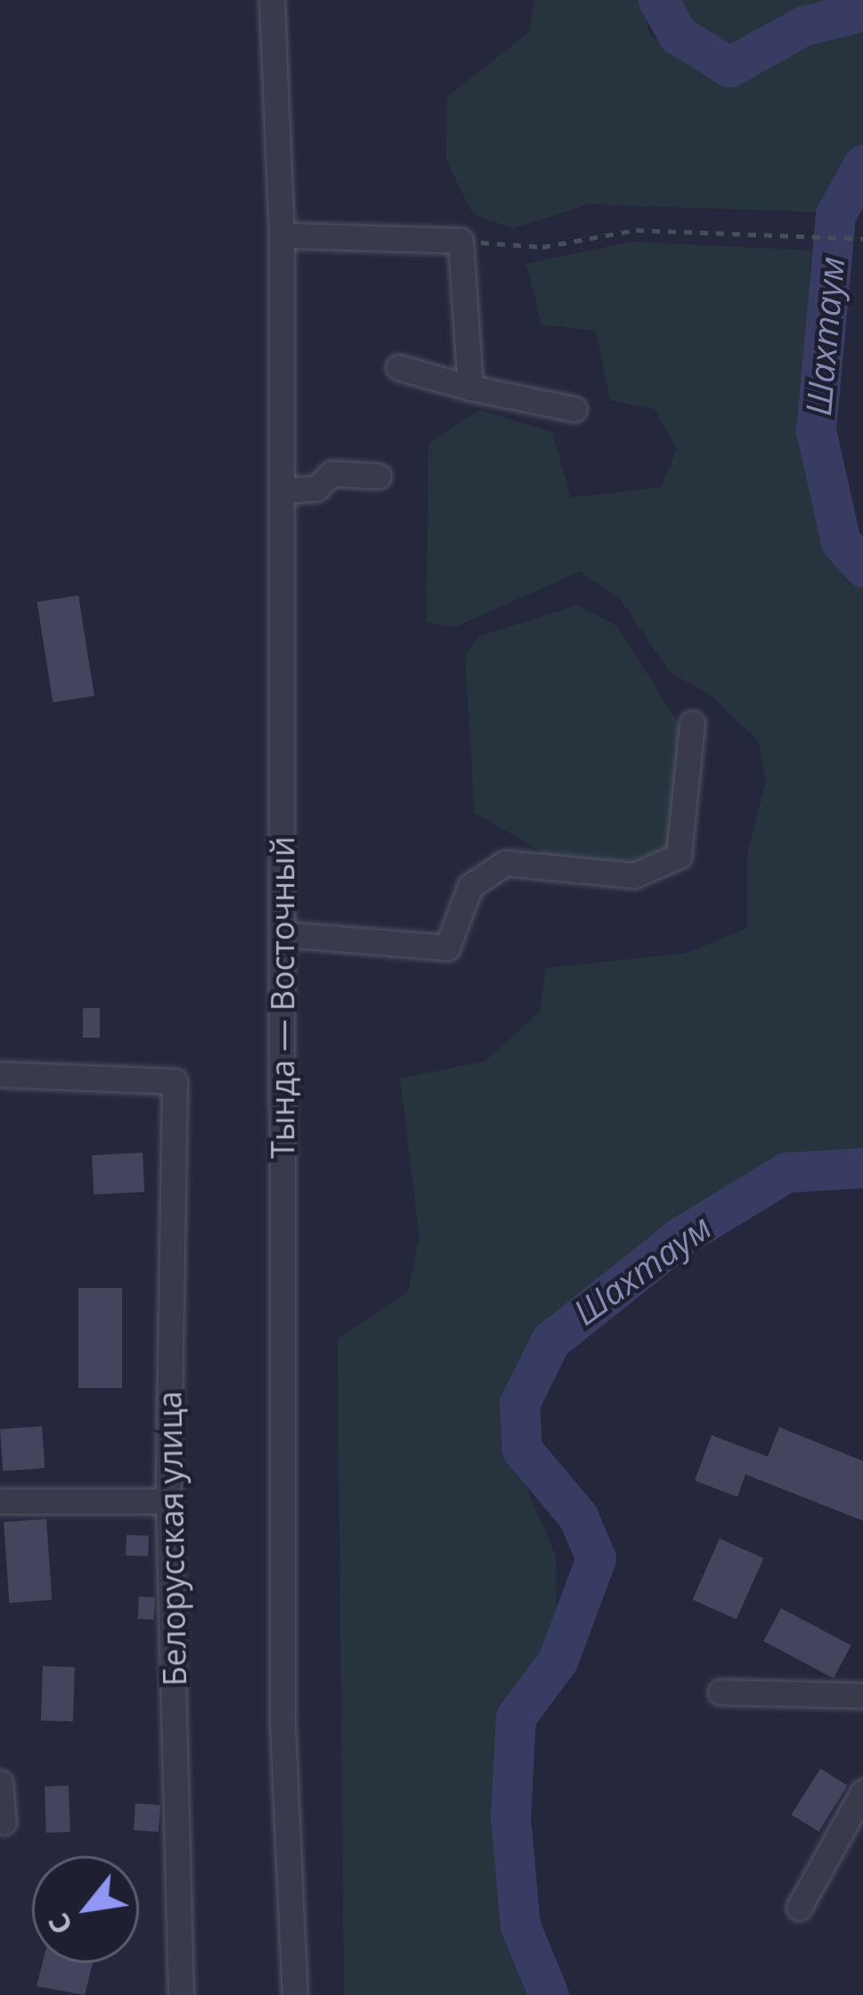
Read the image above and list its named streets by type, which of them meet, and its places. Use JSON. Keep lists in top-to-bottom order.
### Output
{
  "streets": {
    "street": ["Тында — Восточный", "Белорусская улица"]
  },
  "water": ["Шахтаум"],
  "north": "bottom left"
}
